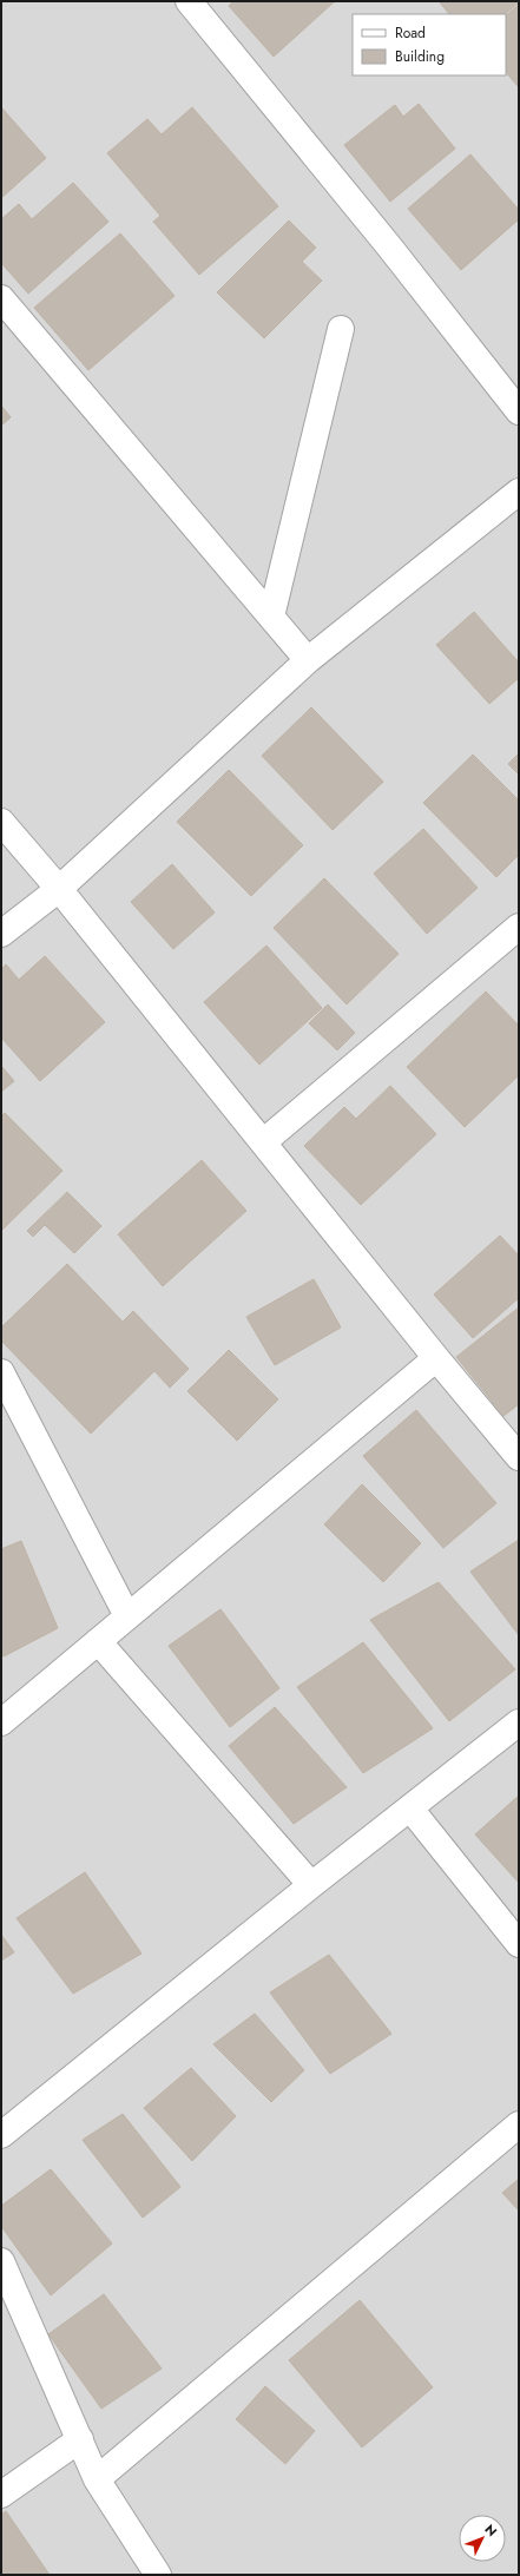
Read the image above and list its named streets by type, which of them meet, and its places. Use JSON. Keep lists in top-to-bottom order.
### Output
{
  "legend": ["Road", "Building"],
  "north": "top right"
}
